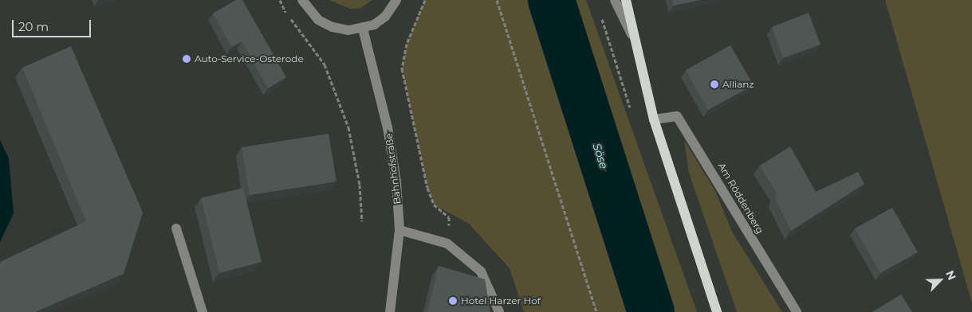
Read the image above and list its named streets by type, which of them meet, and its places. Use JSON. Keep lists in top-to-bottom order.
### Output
{
  "streets": {
    "street": ["Bahnhofstraße", "Am Röddenberg"]
  },
  "water": ["Söse"],
  "places": ["Auto-Service-Osterode", "Allianz", "Hotel Harzer Hof"],
  "scale_bar": "20 m",
  "north": "top right"
}
